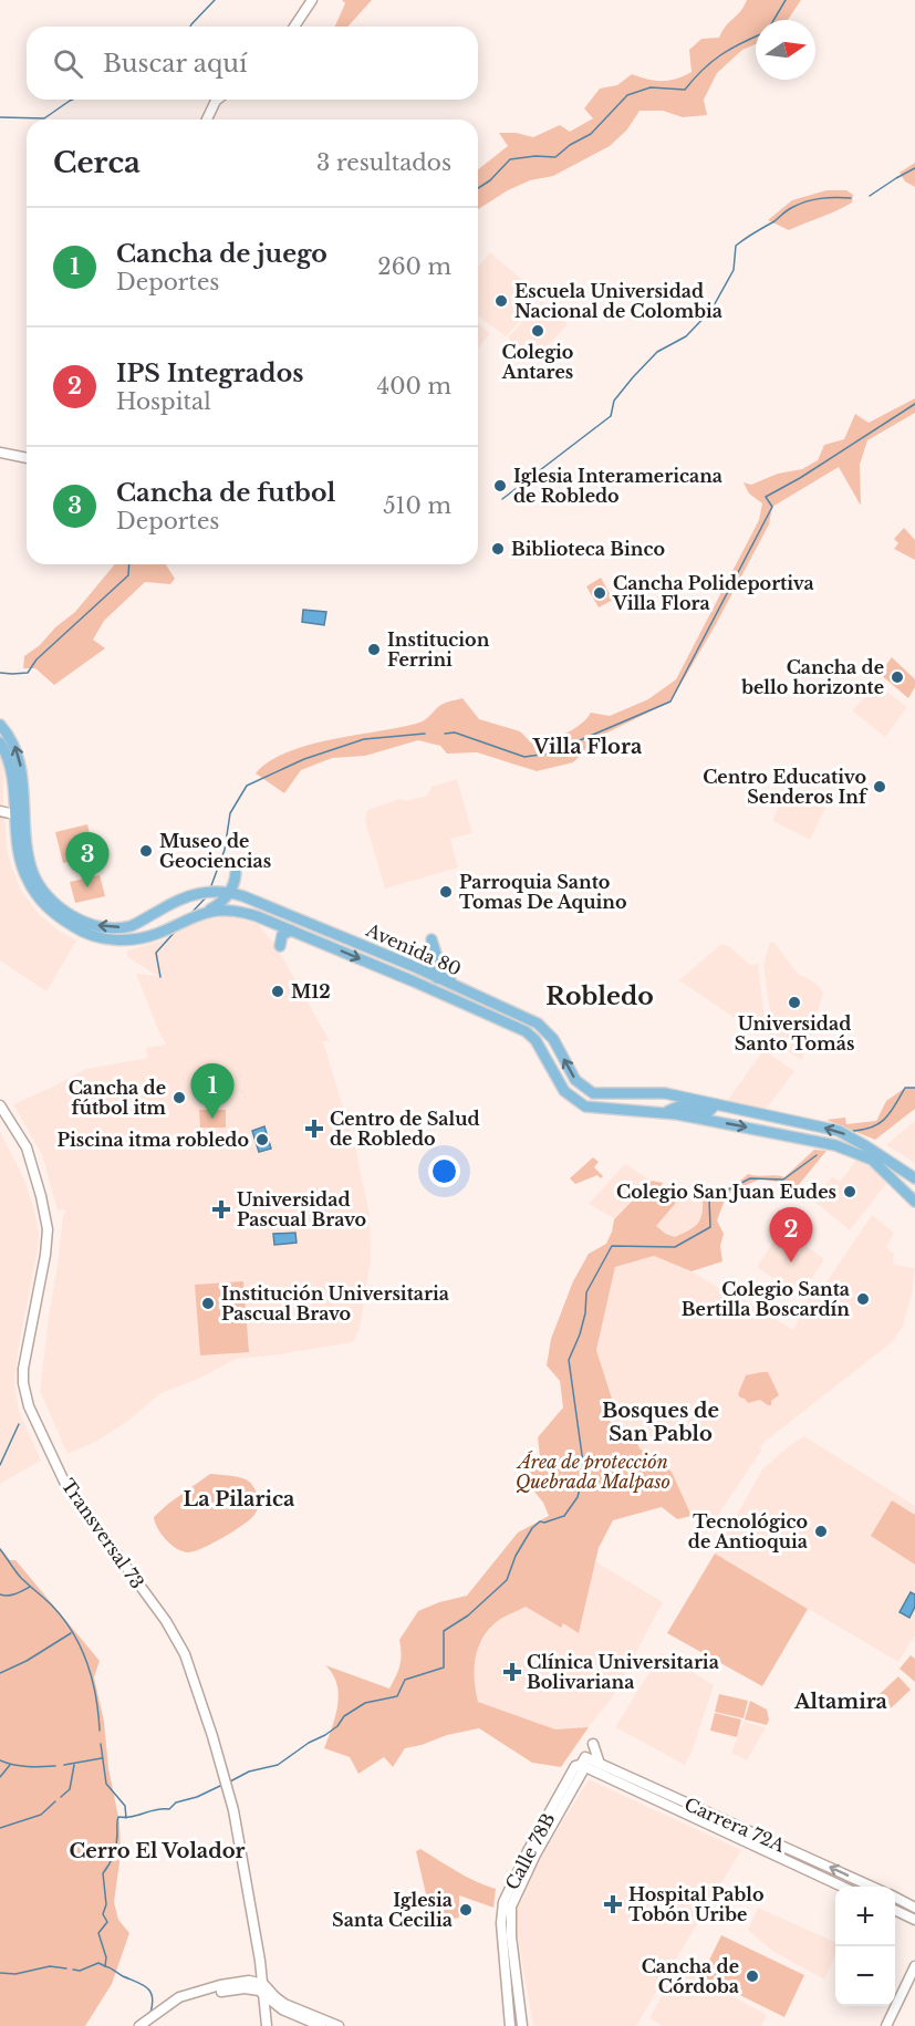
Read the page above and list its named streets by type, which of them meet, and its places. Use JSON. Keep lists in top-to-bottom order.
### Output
{
  "streets": {
    "main road": [
      "Avenida 80",
      "Transversal 73",
      "Carrera 72A",
      "Calle 78B"
    ]
  },
  "crossings": [
    ["Carrera 72A", "Calle 78B"]
  ],
  "districts": [
    "Villa Flora",
    "Robledo",
    "Bosques de San Pablo",
    "La Pilarica",
    "Altamira",
    "Cerro El Volador"
  ],
  "parks": ["Área de protección Quebrada Malpaso"],
  "places": {
    "other": [
      "Escuela Universidad Nacional de Colombia",
      "Colegio Antares",
      "Iglesia Interamericana de Robledo",
      "Biblioteca Binco",
      "Cancha Polideportiva Villa Flora",
      "Institucion Ferrini",
      "Cancha de bello horizonte",
      "Centro Educativo Senderos Inf",
      "Museo de Geociencias",
      "Parroquia Santo Tomas De Aquino",
      "M12",
      "Universidad Santo Tomás",
      "Cancha de fútbol itm",
      "Piscina itma robledo",
      "Colegio San Juan Eudes",
      "Colegio Santa Bertilla Boscardín",
      "Institución Universitaria Pascual Bravo",
      "Tecnológico de Antioquia",
      "Iglesia Santa Cecilia",
      "Cancha de Córdoba"
    ],
    "health": [
      "Centro de Salud de Robledo",
      "Universidad Pascual Bravo",
      "Clínica Universitaria Bolivariana",
      "Hospital Pablo Tobón Uribe"
    ]
  },
  "north": "right",
  "page": {
    "search": "Buscar aquí",
    "heading": ["Cerca", "3 resultados"],
    "list": [
      {
        "mark": "1",
        "name": "Cancha de juego",
        "note": "Deportes",
        "value": "260 m"
      },
      {
        "mark": "2",
        "name": "IPS Integrados",
        "note": "Hospital",
        "value": "400 m"
      },
      {
        "mark": "3",
        "name": "Cancha de futbol",
        "note": "Deportes",
        "value": "510 m"
      }
    ],
    "pins": ["3", "1", "2"],
    "map_buttons": ["+", "−"]
  }
}
